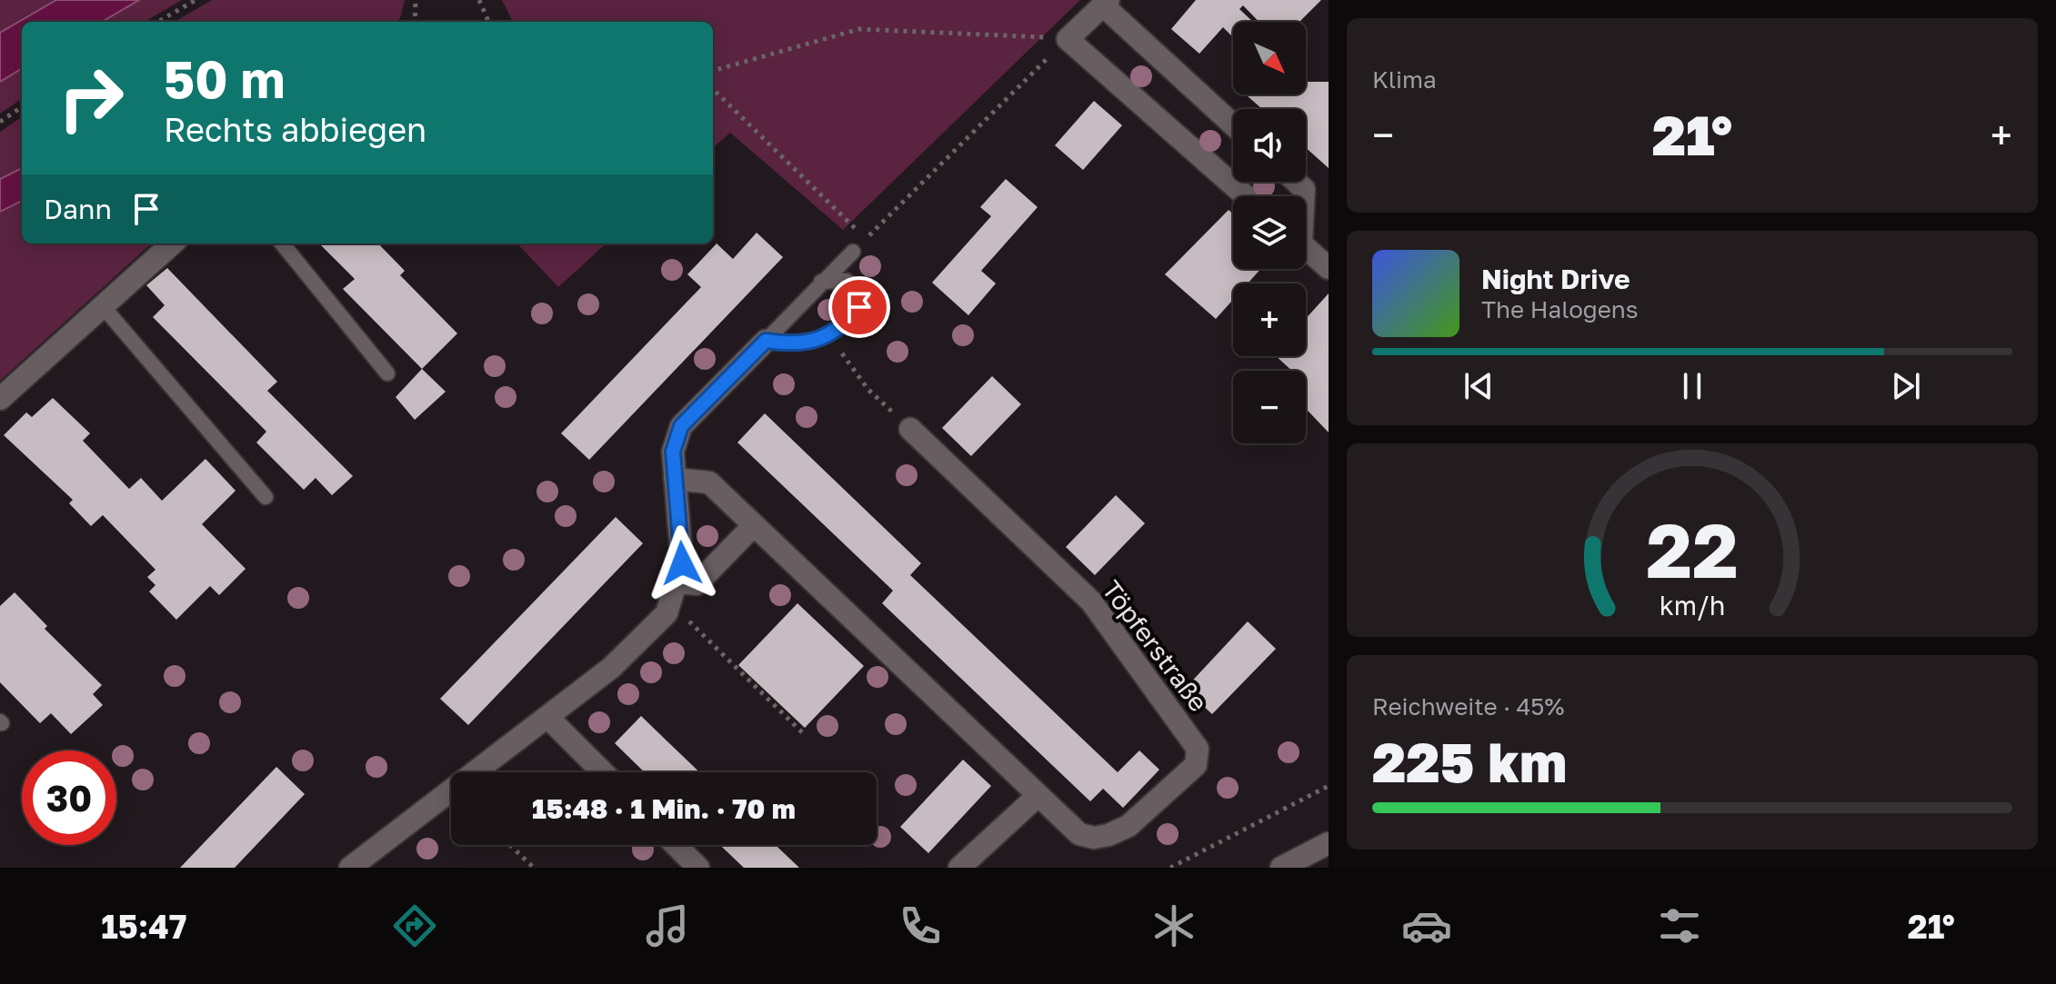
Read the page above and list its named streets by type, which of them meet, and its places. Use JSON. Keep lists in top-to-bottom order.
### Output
{
  "streets": {
    "street": ["Töpferstraße"]
  },
  "north": "bottom right",
  "page": {
    "tile": [
      "Klima",
      ["Reichweite · 45%", "225 km"]
    ],
    "map_buttons": ["+", "−"],
    "turn": ["50 m", "Rechts abbiegen"],
    "heat": ["−", "21°", "+"],
    "then": "Dann",
    "song": ["Night Drive", "The Halogens"],
    "limit": "30",
    "trip": "15:48 · 1 Min. · 70 m",
    "tabs": ["15:47", "21°"],
    "gauge": ["22", "km/h"]
  }
}
